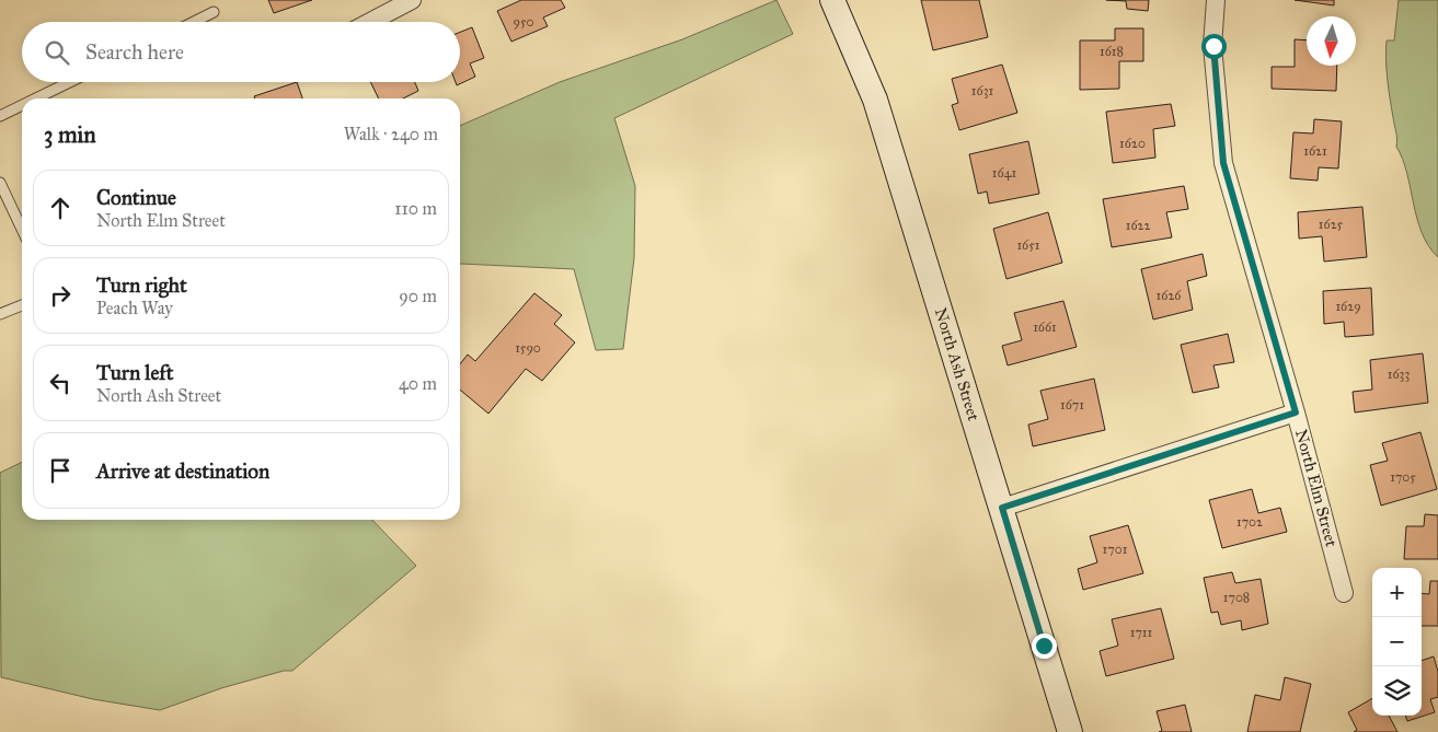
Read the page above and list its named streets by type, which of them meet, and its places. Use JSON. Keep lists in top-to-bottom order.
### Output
{
  "streets": {
    "main road": ["North Ash Street"],
    "street": ["North Elm Street"]
  },
  "house_numbers": [
    "950",
    "1618",
    "1631",
    "1620",
    "1621",
    "1641",
    "1625",
    "1622",
    "1651",
    "1626",
    "1629",
    "1661",
    "1590",
    "1633",
    "1671",
    "1705",
    "1702",
    "1701",
    "1708",
    "1711"
  ],
  "north": "bottom",
  "page": {
    "search": "Search here",
    "heading": ["3 min", "Walk · 240 m"],
    "list": [
      ["Continue", "North Elm Street", "110 m"],
      ["Turn right", "Peach Way", "90 m"],
      ["Turn left", "North Ash Street", "40 m"],
      "Arrive at destination"
    ],
    "map_buttons": ["+", "−"]
  }
}
